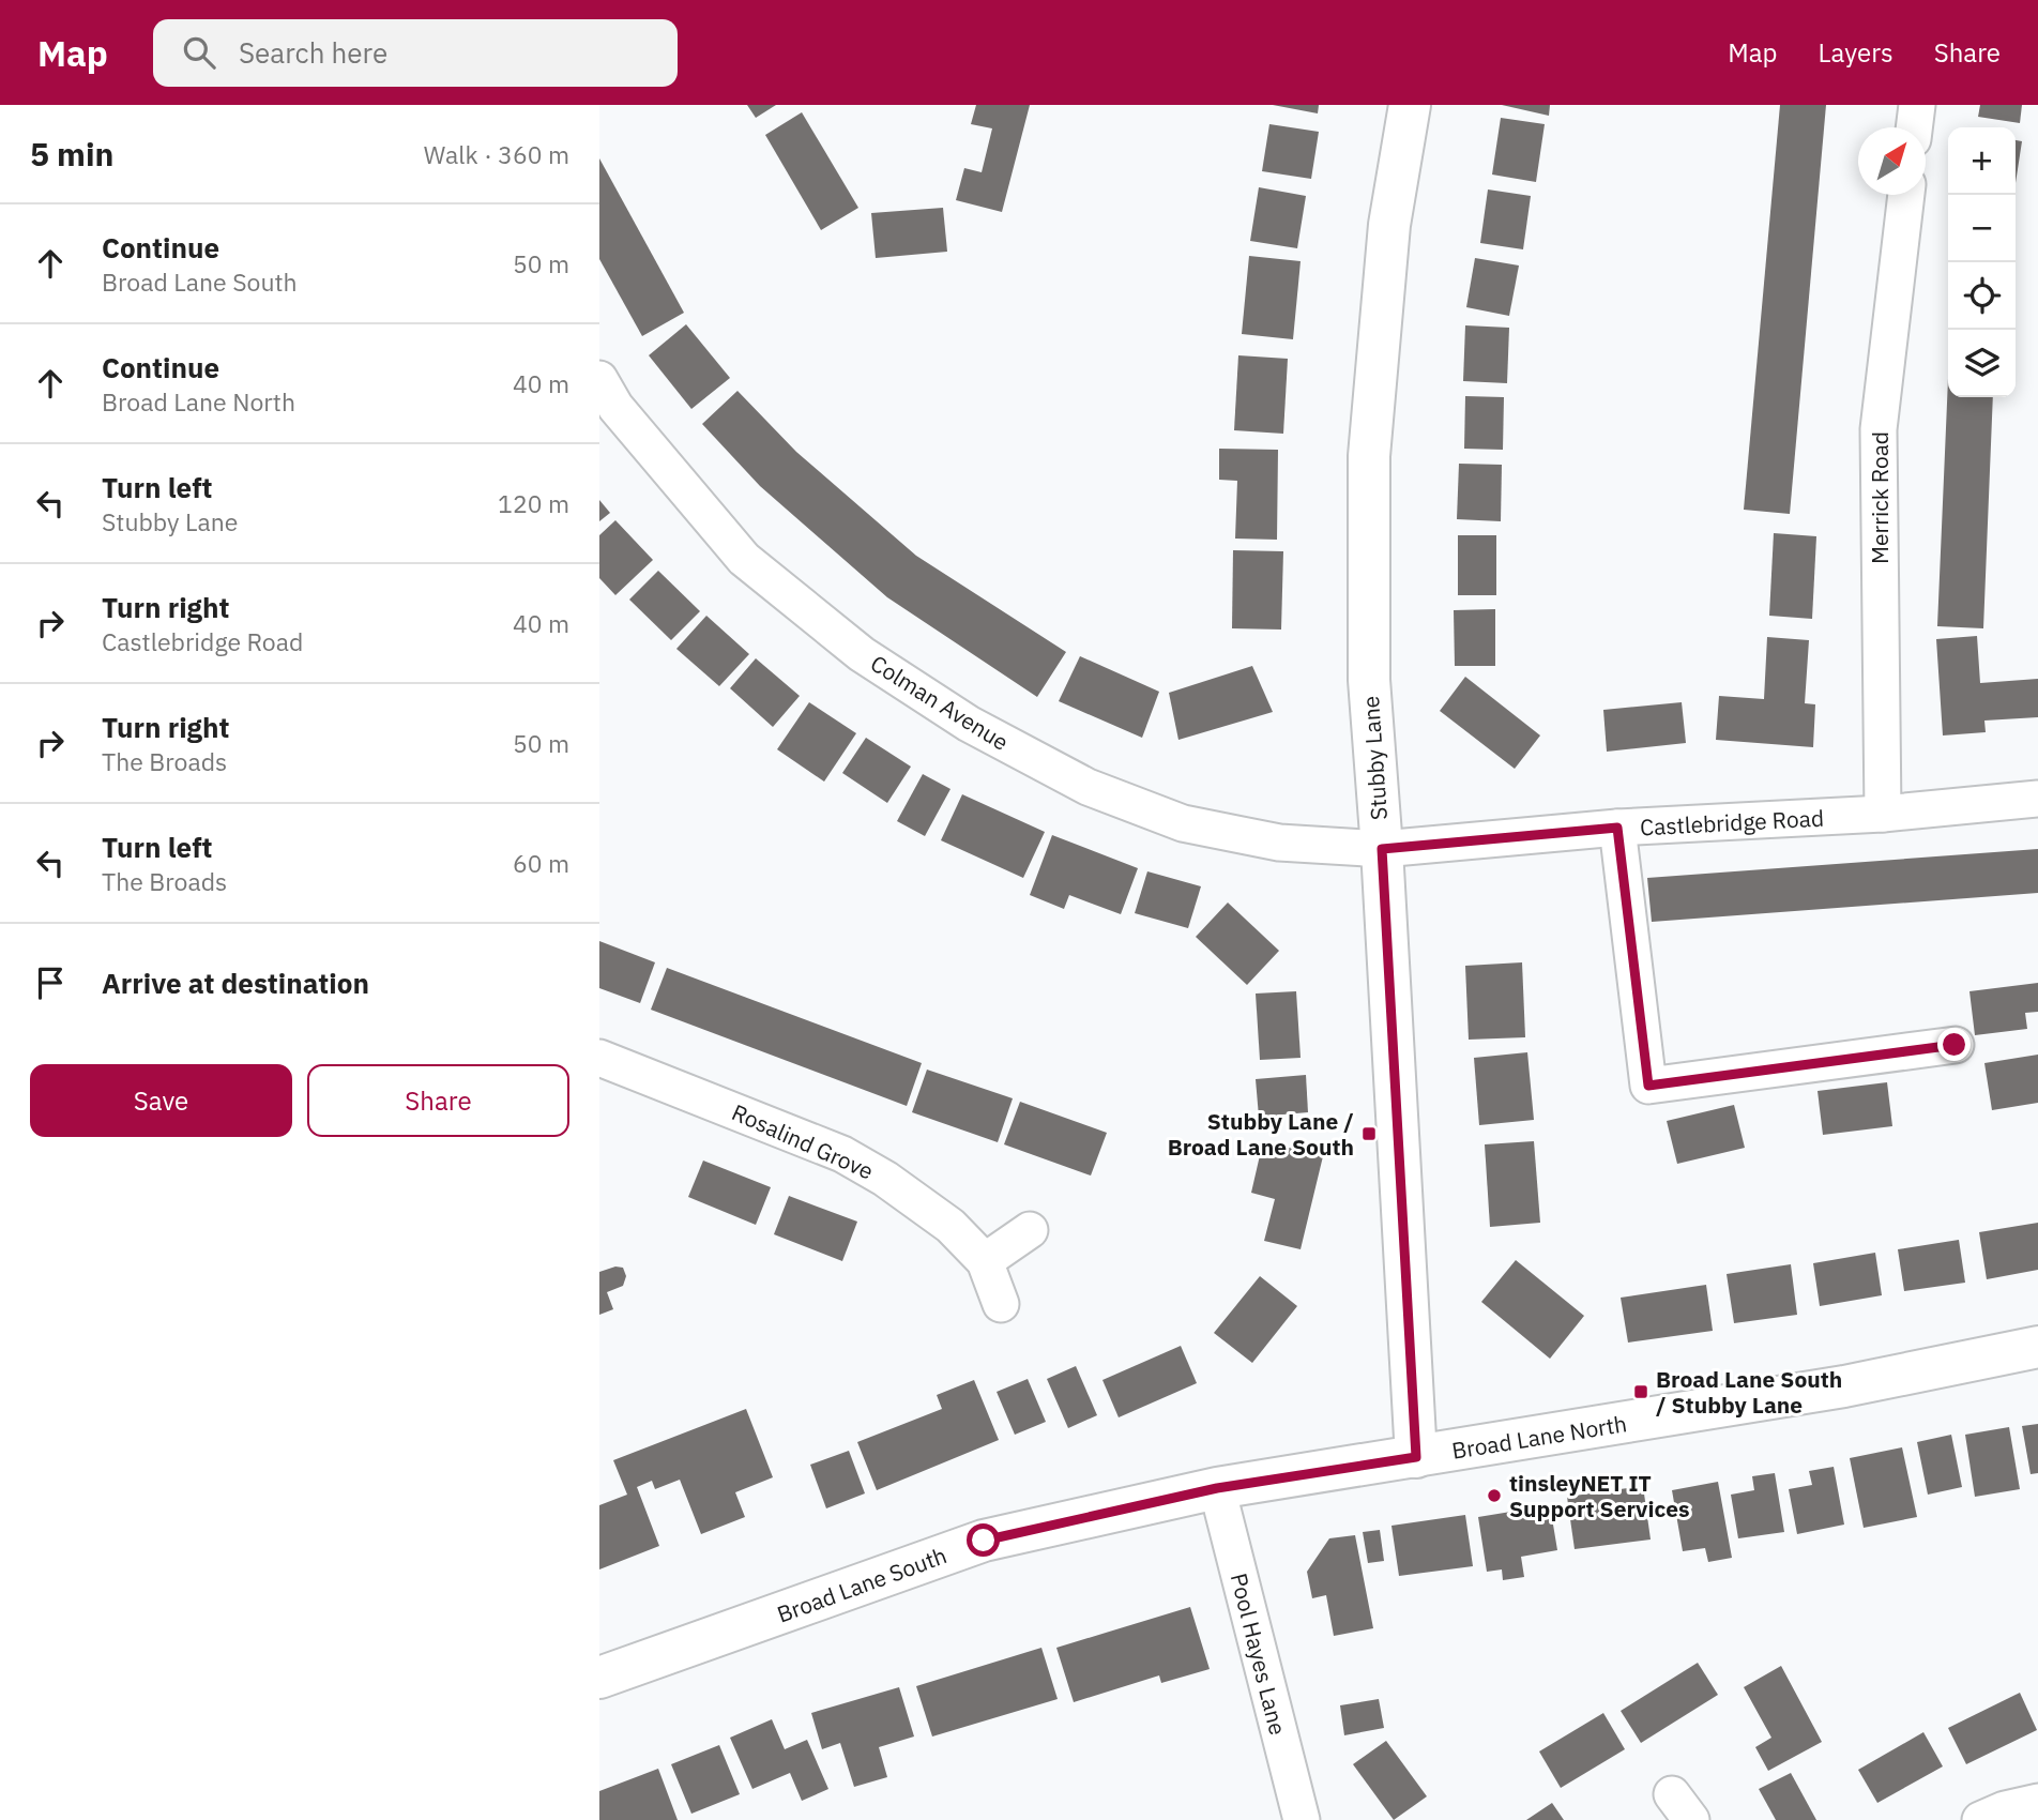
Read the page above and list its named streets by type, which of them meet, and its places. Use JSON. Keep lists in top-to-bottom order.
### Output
{
  "streets": {
    "street": [
      "Merrick Road",
      "Colman Avenue",
      "Stubby Lane",
      "Castlebridge Road",
      "Rosalind Grove",
      "Broad Lane North",
      "Broad Lane South",
      "Pool Hayes Lane"
    ]
  },
  "crossings": [
    ["Merrick Road", "Castlebridge Road"],
    ["Colman Avenue", "Stubby Lane"],
    ["Colman Avenue", "Castlebridge Road"],
    ["Stubby Lane", "Castlebridge Road"],
    ["Stubby Lane", "Broad Lane North"],
    ["Broad Lane North", "Broad Lane South"],
    ["Broad Lane North", "Pool Hayes Lane"],
    ["Broad Lane South", "Pool Hayes Lane"]
  ],
  "places": {
    "transit": ["Stubby Lane / Broad Lane South", "Broad Lane South / Stubby Lane"],
    "other": ["tinsleyNET IT Support Services"]
  },
  "north": "top right",
  "page": {
    "header": "Map",
    "search": "Search here",
    "nav": ["Map", "Layers", "Share"],
    "heading": ["5 min", "Walk · 360 m"],
    "map_buttons": ["+", "−"],
    "list": [
      ["Continue", "Broad Lane South", "50 m"],
      ["Continue", "Broad Lane North", "40 m"],
      ["Turn left", "Stubby Lane", "120 m"],
      ["Turn right", "Castlebridge Road", "40 m"],
      ["Turn right", "The Broads", "50 m"],
      ["Turn left", "The Broads", "60 m"],
      "Arrive at destination"
    ],
    "buttons": ["Save", "Share"]
  }
}
